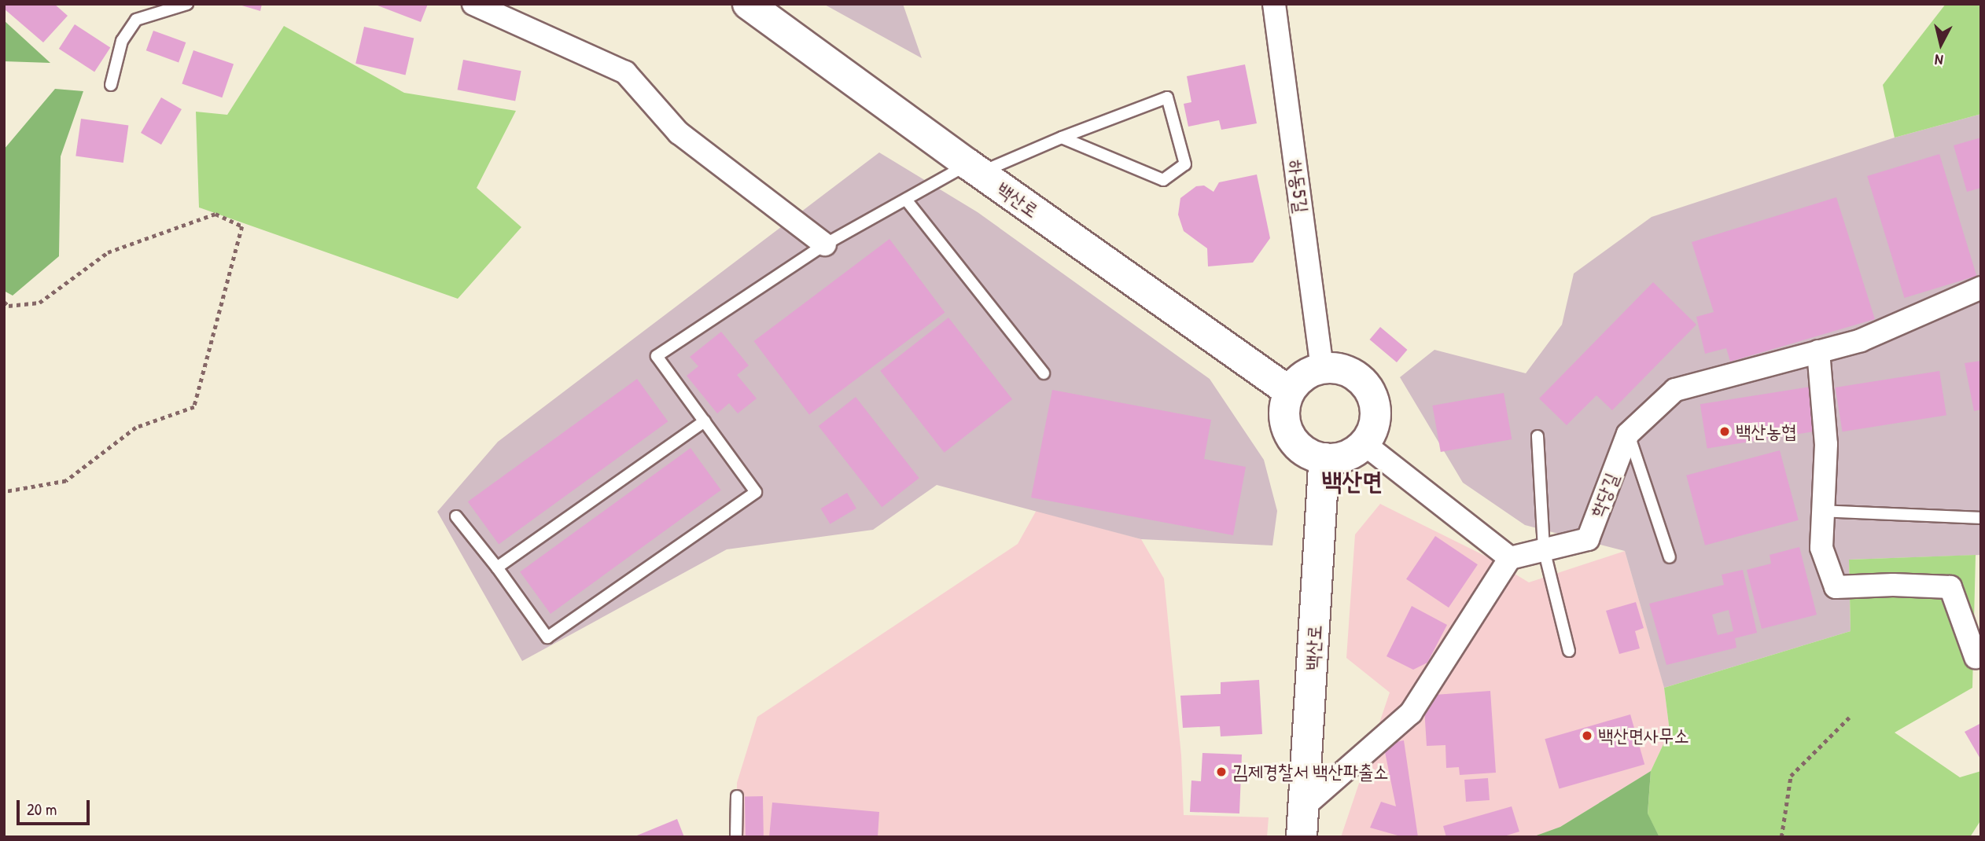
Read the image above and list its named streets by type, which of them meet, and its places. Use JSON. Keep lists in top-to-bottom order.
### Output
{
  "streets": {
    "main road": ["백산로"],
    "street": ["하동5길", "학당길"]
  },
  "crossings": [
    ["하동5길", "백산로"]
  ],
  "districts": ["백산면"],
  "places": ["백산농협", "백산면사무소", "김제경찰서 백산파출소"],
  "scale_bar": "20 m",
  "north": "bottom"
}
